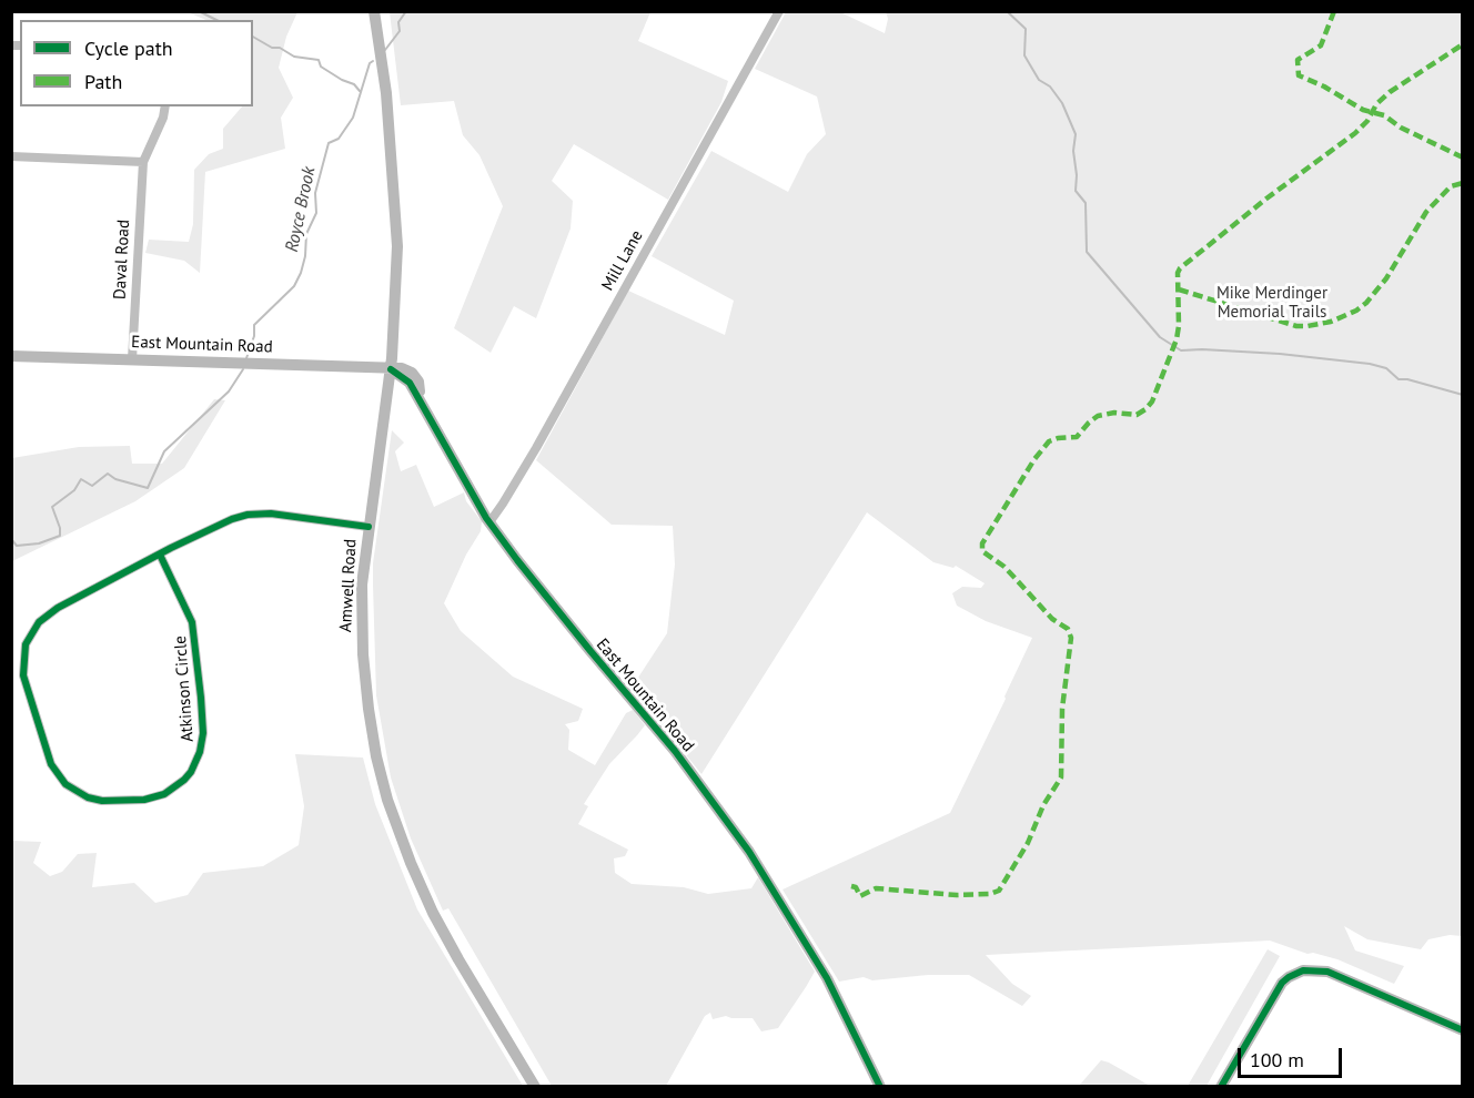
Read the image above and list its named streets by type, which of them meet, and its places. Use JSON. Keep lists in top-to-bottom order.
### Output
{
  "streets": {
    "street": [
      "Daval Road",
      "Mill Lane",
      "East Mountain Road",
      "Amwell Road",
      "Atkinson Circle"
    ]
  },
  "crossings": [
    ["Daval Road", "East Mountain Road"],
    ["Mill Lane", "East Mountain Road"],
    ["East Mountain Road", "Amwell Road"],
    ["Amwell Road", "Atkinson Circle"]
  ],
  "water": ["Royce Brook"],
  "parks": ["Mike Merdinger Memorial Trails"],
  "legend": ["Cycle path", "Path"],
  "scale_bar": "100 m"
}
